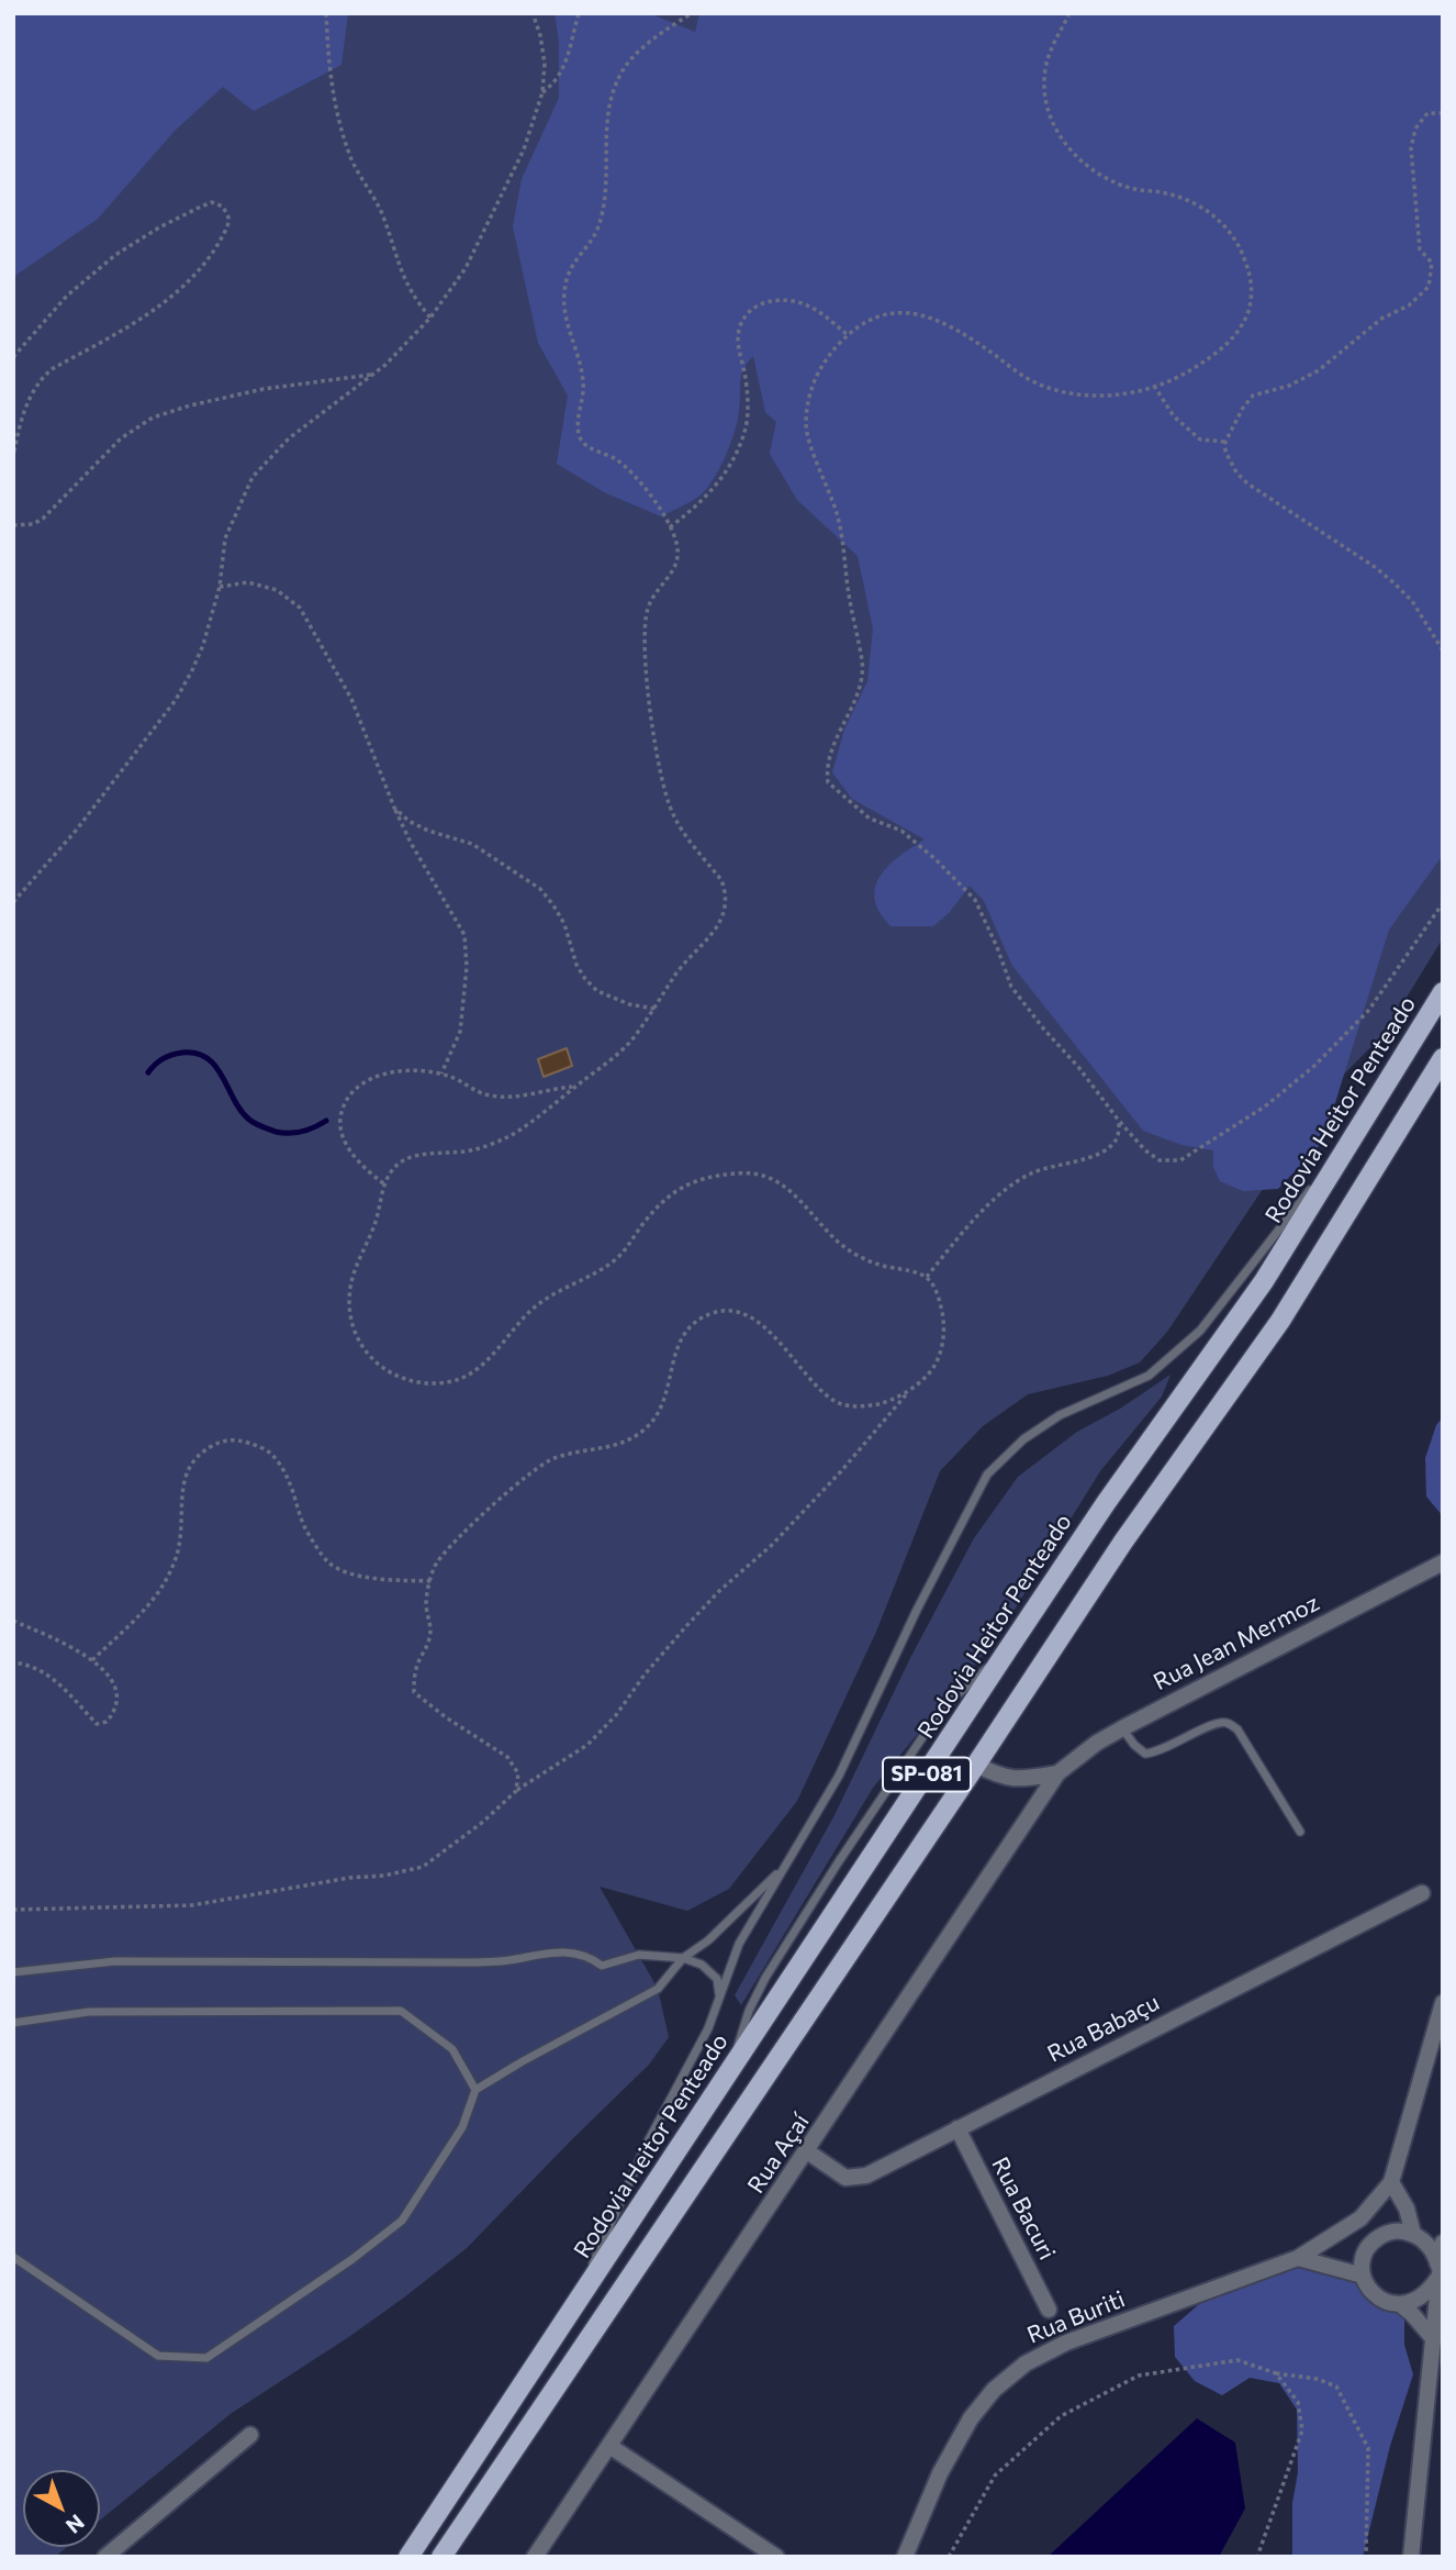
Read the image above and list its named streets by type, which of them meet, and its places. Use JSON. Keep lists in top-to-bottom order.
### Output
{
  "streets": {
    "main road": ["Rodovia Heitor Penteado", "SP-081"],
    "street": [
      "Rua Jean Mermoz",
      "Rua Babaçu",
      "Rua Açaí",
      "Rua Bacuri",
      "Rua Buriti"
    ]
  },
  "crossings": [
    ["Rua Jean Mermoz", "Rua Açaí"],
    ["Rua Babaçu", "Rua Açaí"],
    ["Rua Babaçu", "Rua Bacuri"]
  ],
  "north": "bottom right"
}
